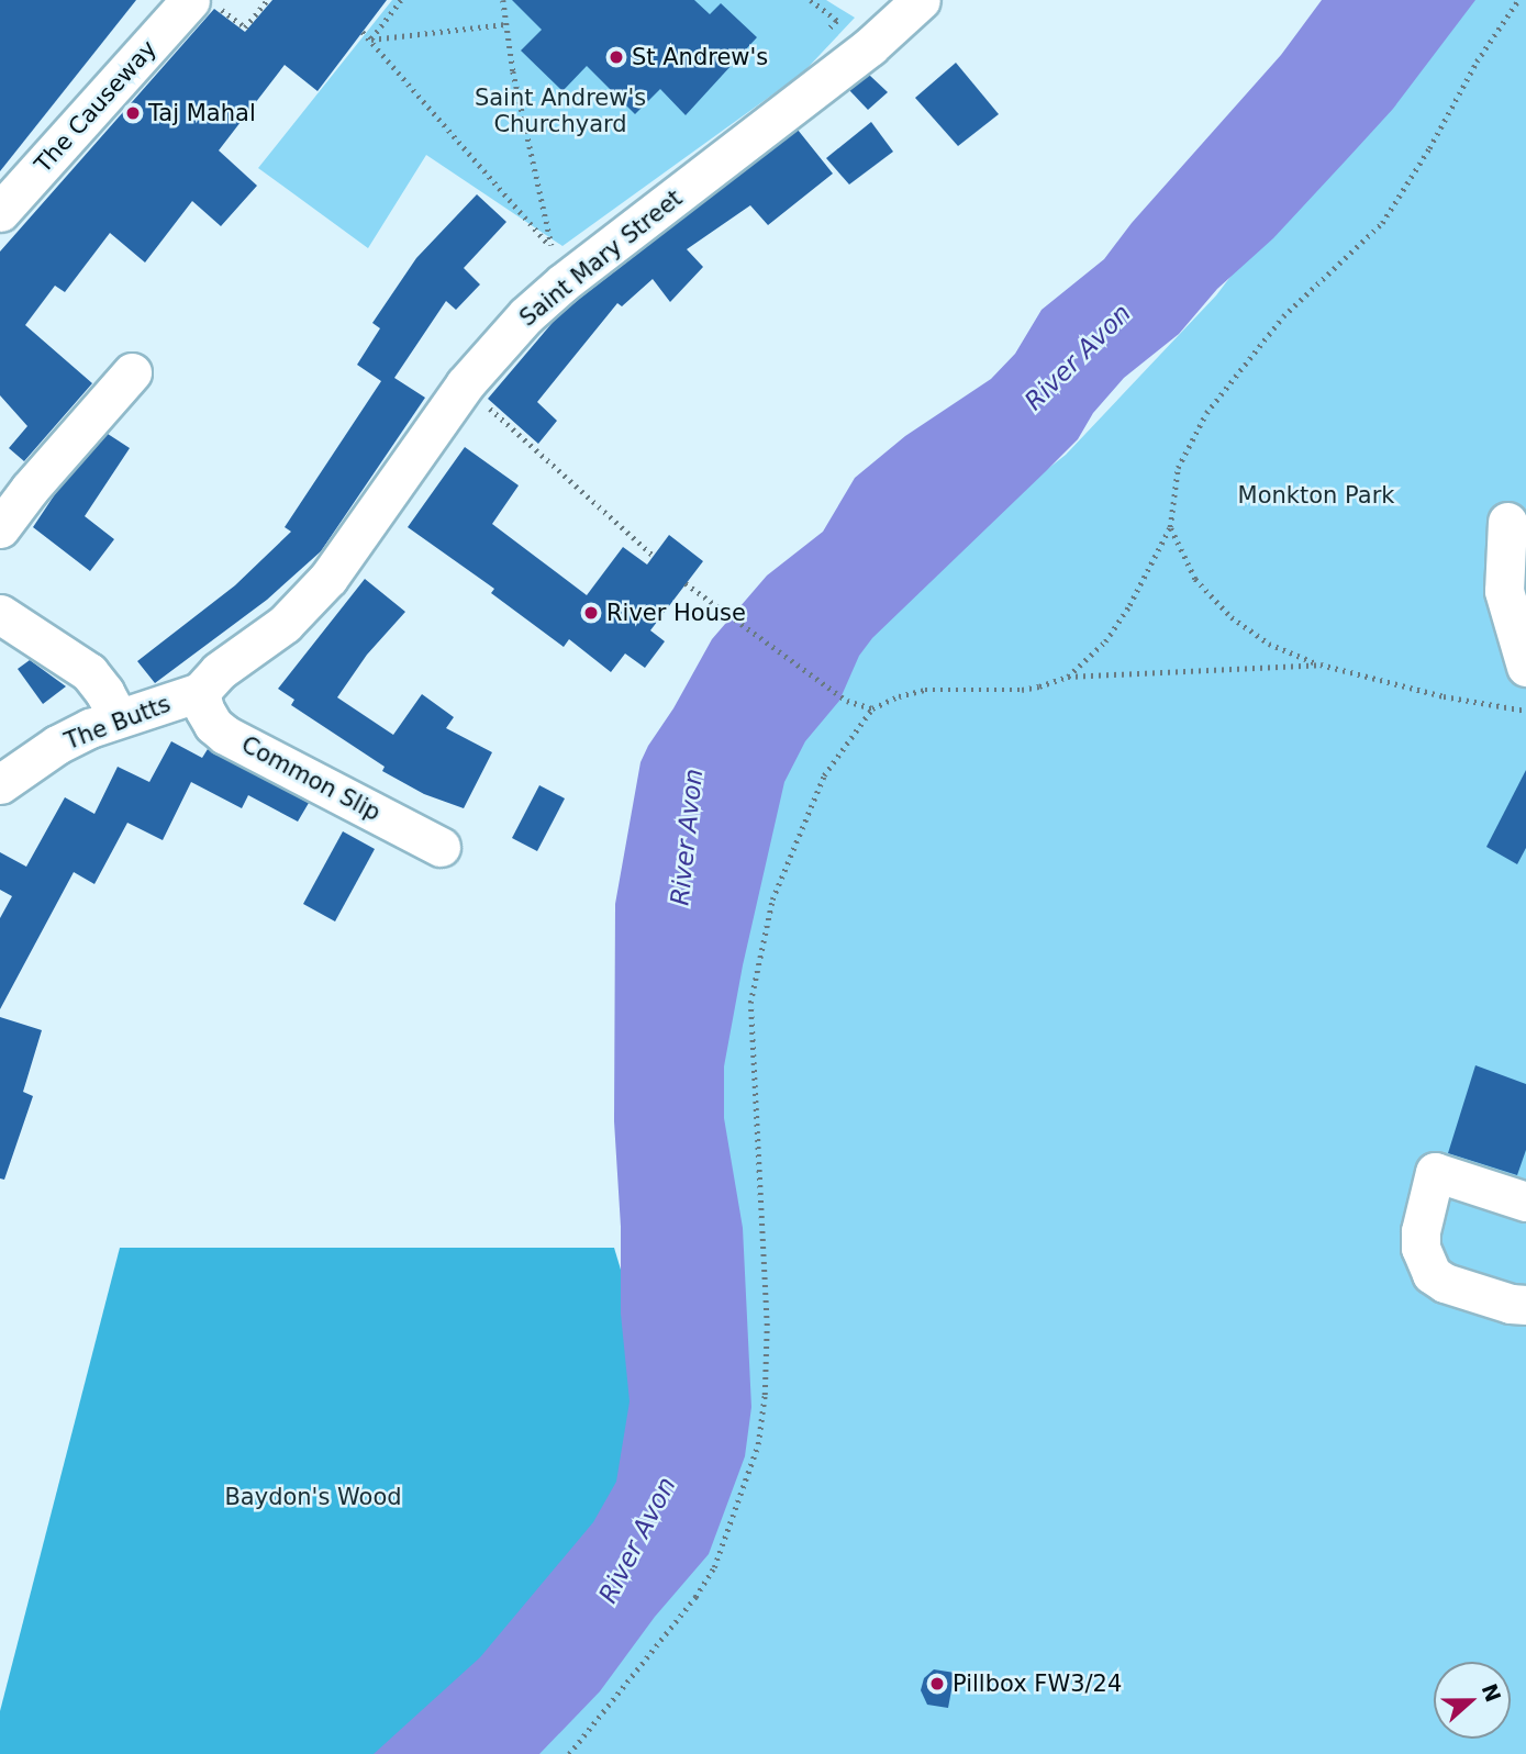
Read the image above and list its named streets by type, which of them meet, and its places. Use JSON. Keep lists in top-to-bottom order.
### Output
{
  "streets": {
    "street": [
      "The Causeway",
      "Saint Mary Street",
      "The Butts",
      "Common Slip"
    ]
  },
  "crossings": [
    ["Saint Mary Street", "The Butts"],
    ["Saint Mary Street", "Common Slip"],
    ["The Butts", "Common Slip"]
  ],
  "water": ["River Avon"],
  "parks": ["Saint Andrew's Churchyard", "Monkton Park", "Baydon's Wood"],
  "places": [
    "St Andrew's",
    "Taj Mahal",
    "River House",
    "Pillbox FW3/24"
  ],
  "north": "right"
}
